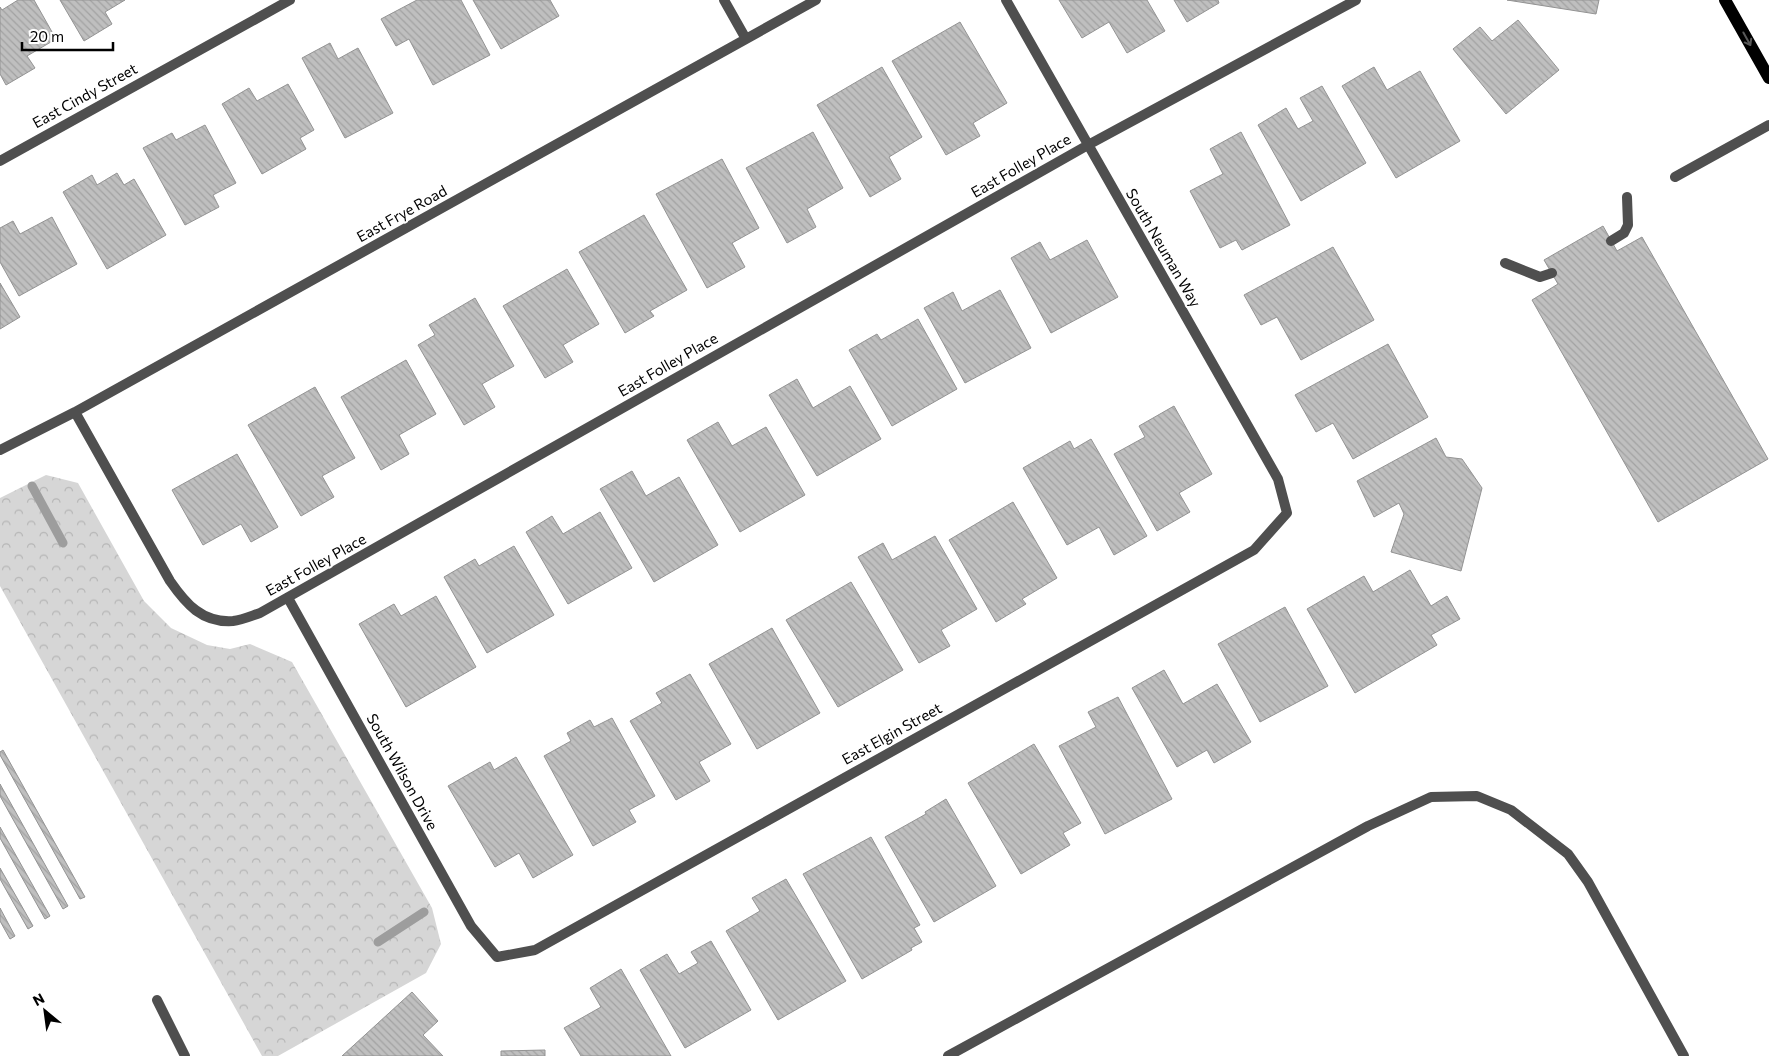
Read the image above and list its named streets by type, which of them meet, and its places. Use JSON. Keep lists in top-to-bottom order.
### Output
{
  "streets": {
    "street": [
      "East Cindy Street",
      "East Folley Place",
      "East Frye Road",
      "South Neuman Way",
      "East Elgin Street",
      "South Wilson Drive"
    ]
  },
  "crossings": [
    ["East Folley Place", "East Frye Road"],
    ["East Folley Place", "South Neuman Way"],
    ["East Folley Place", "South Wilson Drive"],
    ["South Neuman Way", "East Elgin Street"],
    ["East Elgin Street", "South Wilson Drive"]
  ],
  "scale_bar": "20 m",
  "north": "top left"
}
